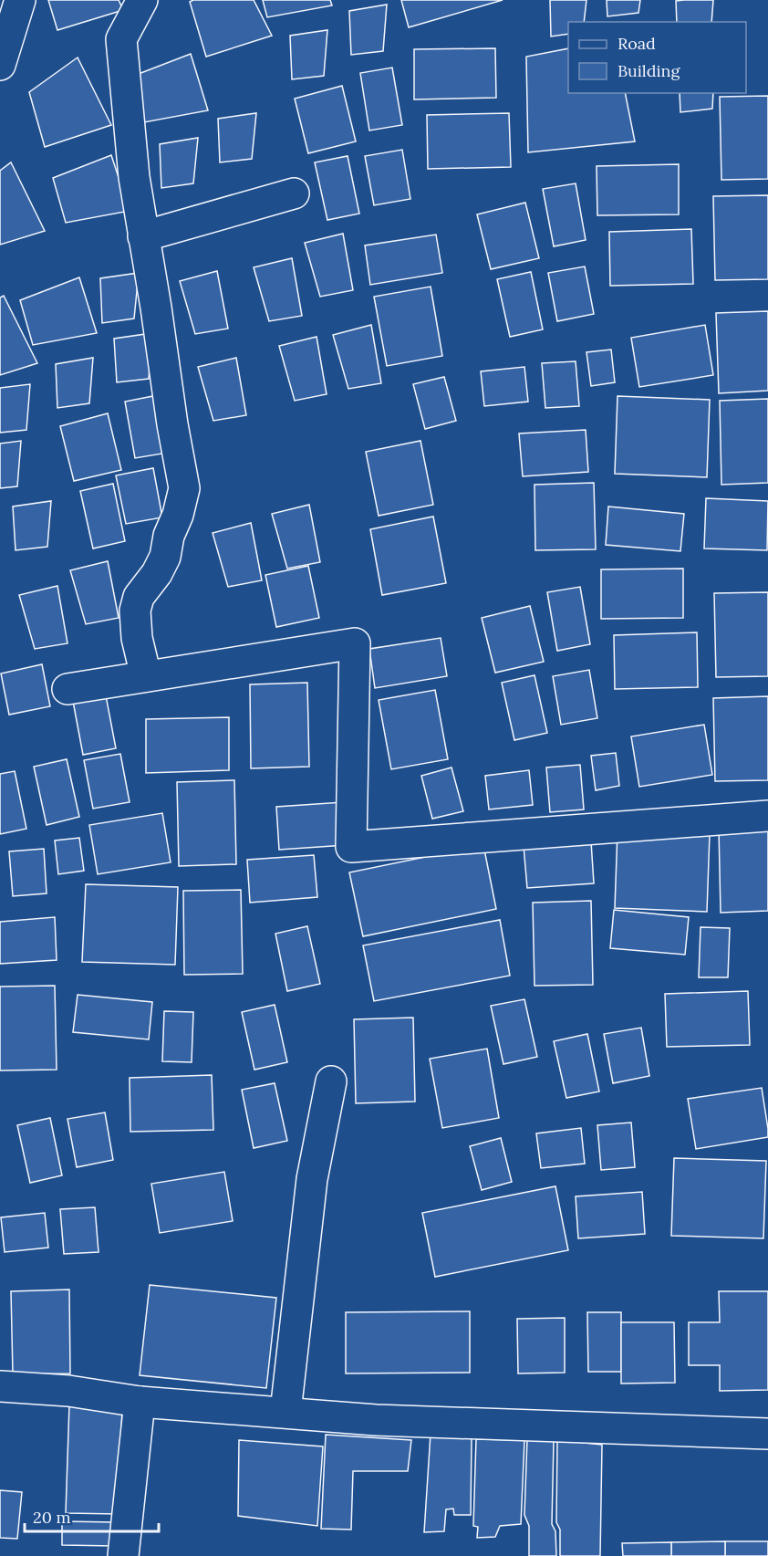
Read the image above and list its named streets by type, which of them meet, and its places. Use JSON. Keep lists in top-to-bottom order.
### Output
{
  "legend": ["Road", "Building"],
  "scale_bar": "20 m"
}
